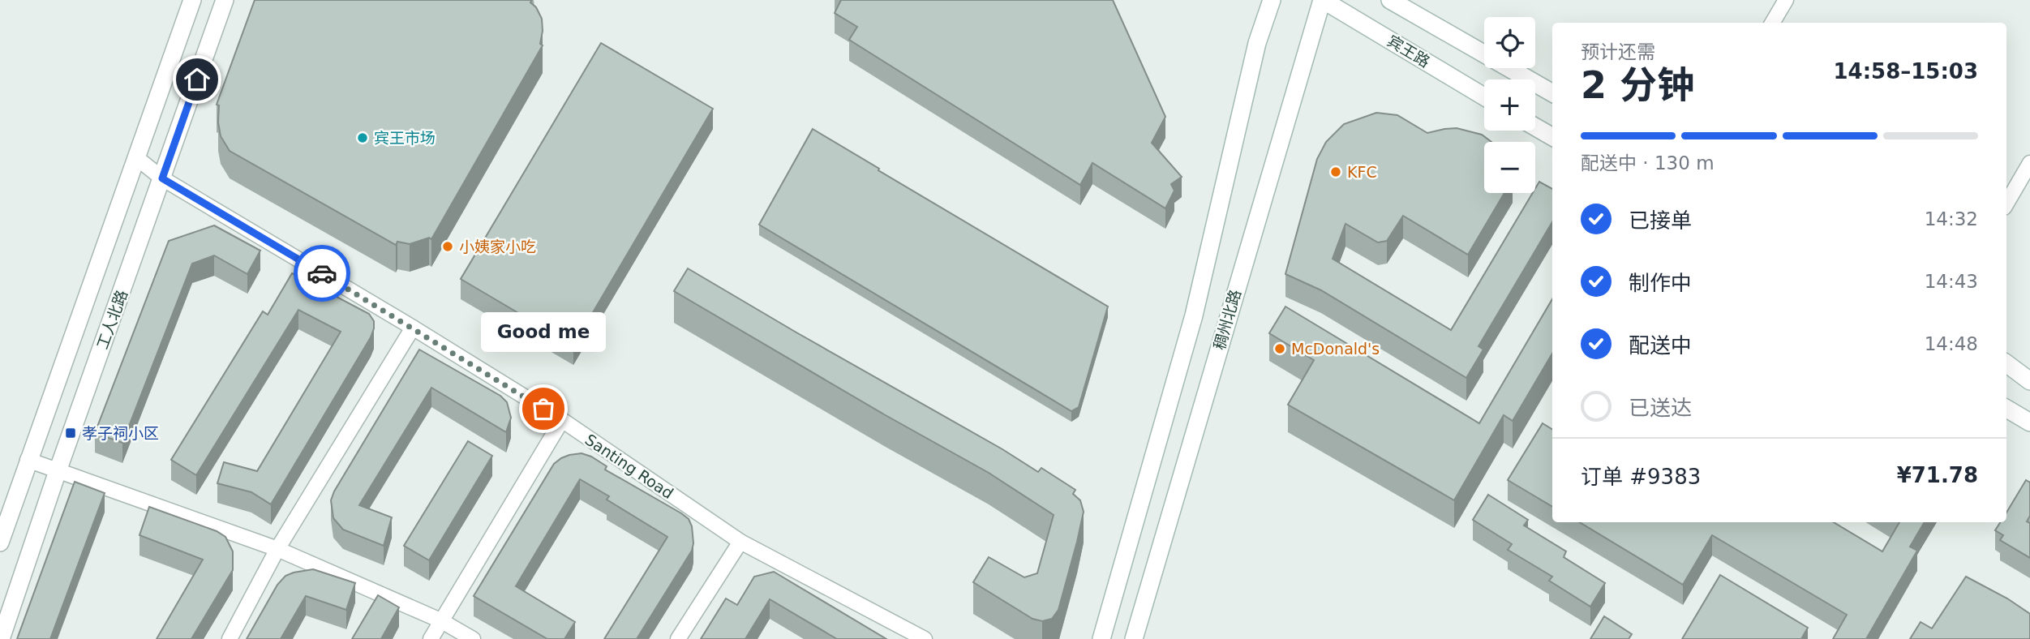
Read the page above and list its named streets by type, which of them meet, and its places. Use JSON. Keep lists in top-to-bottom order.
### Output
{
  "streets": {
    "main road": ["宾王路", "工人北路", "稠州北路"],
    "street": ["Santing Road"]
  },
  "crossings": [
    ["宾王路", "稠州北路"],
    ["工人北路", "Santing Road"]
  ],
  "places": {
    "other": [
      "宾王市场",
      "KFC",
      "小姨家小吃",
      "McDonald's",
      "Good me"
    ],
    "transit": ["孝子祠小区"]
  },
  "page": {
    "map_buttons": ["+", "−"],
    "heading": ["2 分钟", "预计还需", "14:58–15:03"],
    "panel": ["订单 #9383", "¥71.78"],
    "bar": "配送中 · 130 m",
    "list": [
      ["已接单", "14:32"],
      ["制作中", "14:43"],
      ["配送中", "14:48"],
      "已送达"
    ],
    "bubble": "Good me"
  }
}
